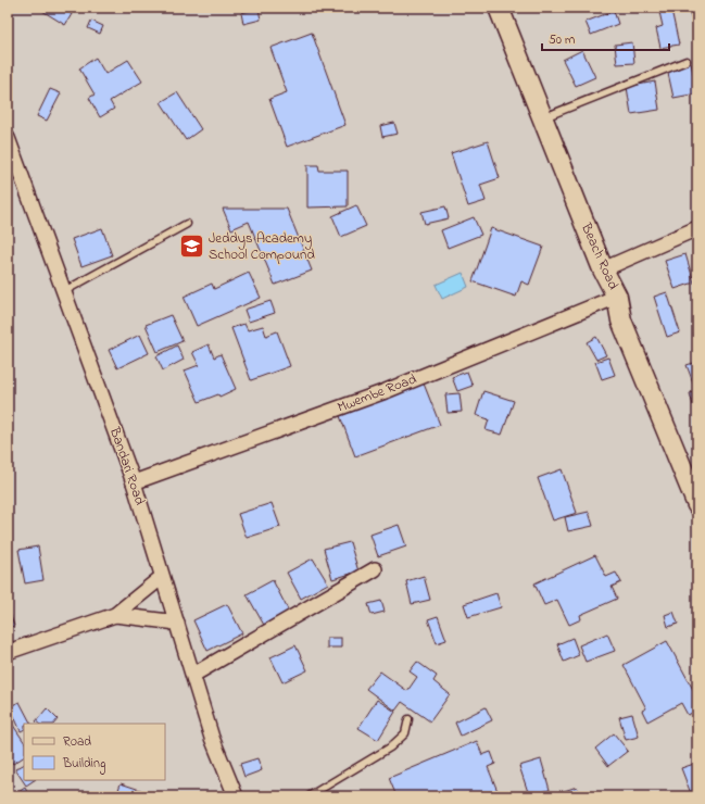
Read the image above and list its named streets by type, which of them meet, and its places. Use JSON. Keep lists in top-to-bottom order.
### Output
{
  "streets": {
    "main road": ["Beach Road"],
    "street": ["Mwembe Road", "Bandari Road"]
  },
  "crossings": [
    ["Beach Road", "Mwembe Road"],
    ["Mwembe Road", "Bandari Road"]
  ],
  "places": {
    "school or university": ["Jeddys Academy School Compound"]
  },
  "legend": ["Road", "Building"],
  "scale_bar": "50 m"
}
